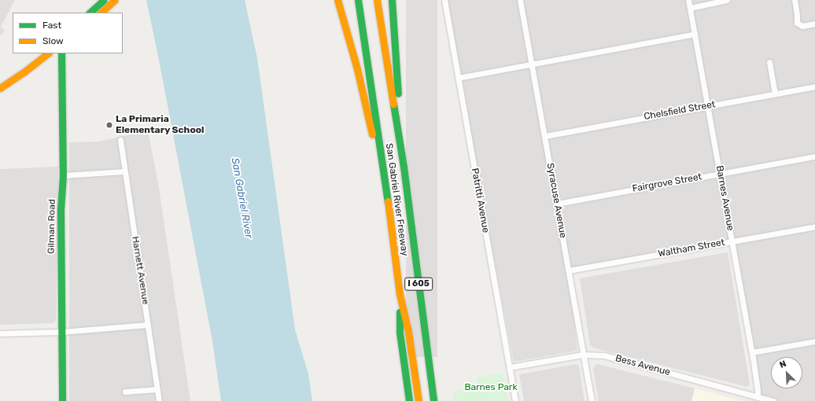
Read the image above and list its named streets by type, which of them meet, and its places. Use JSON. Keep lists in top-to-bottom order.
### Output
{
  "streets": {
    "main road": ["San Gabriel River Freeway", "Gilman Road", "I 605"],
    "street": [
      "Chelsfield Street",
      "Fairgrove Street",
      "Barnes Avenue",
      "Patritti Avenue",
      "Syracuse Avenue",
      "Waltham Street",
      "Harnett Avenue",
      "Bess Avenue"
    ]
  },
  "crossings": [
    ["Chelsfield Street", "Barnes Avenue"],
    ["Chelsfield Street", "Syracuse Avenue"],
    ["Fairgrove Street", "Barnes Avenue"],
    ["Fairgrove Street", "Syracuse Avenue"],
    ["Barnes Avenue", "Waltham Street"],
    ["Barnes Avenue", "Bess Avenue"],
    ["Patritti Avenue", "Bess Avenue"],
    ["Syracuse Avenue", "Waltham Street"],
    ["Syracuse Avenue", "Bess Avenue"]
  ],
  "water": ["San Gabriel River"],
  "parks": ["Barnes Park"],
  "places": ["La Primaria Elementary School"],
  "legend": ["Fast", "Slow"],
  "north": "top left"
}
